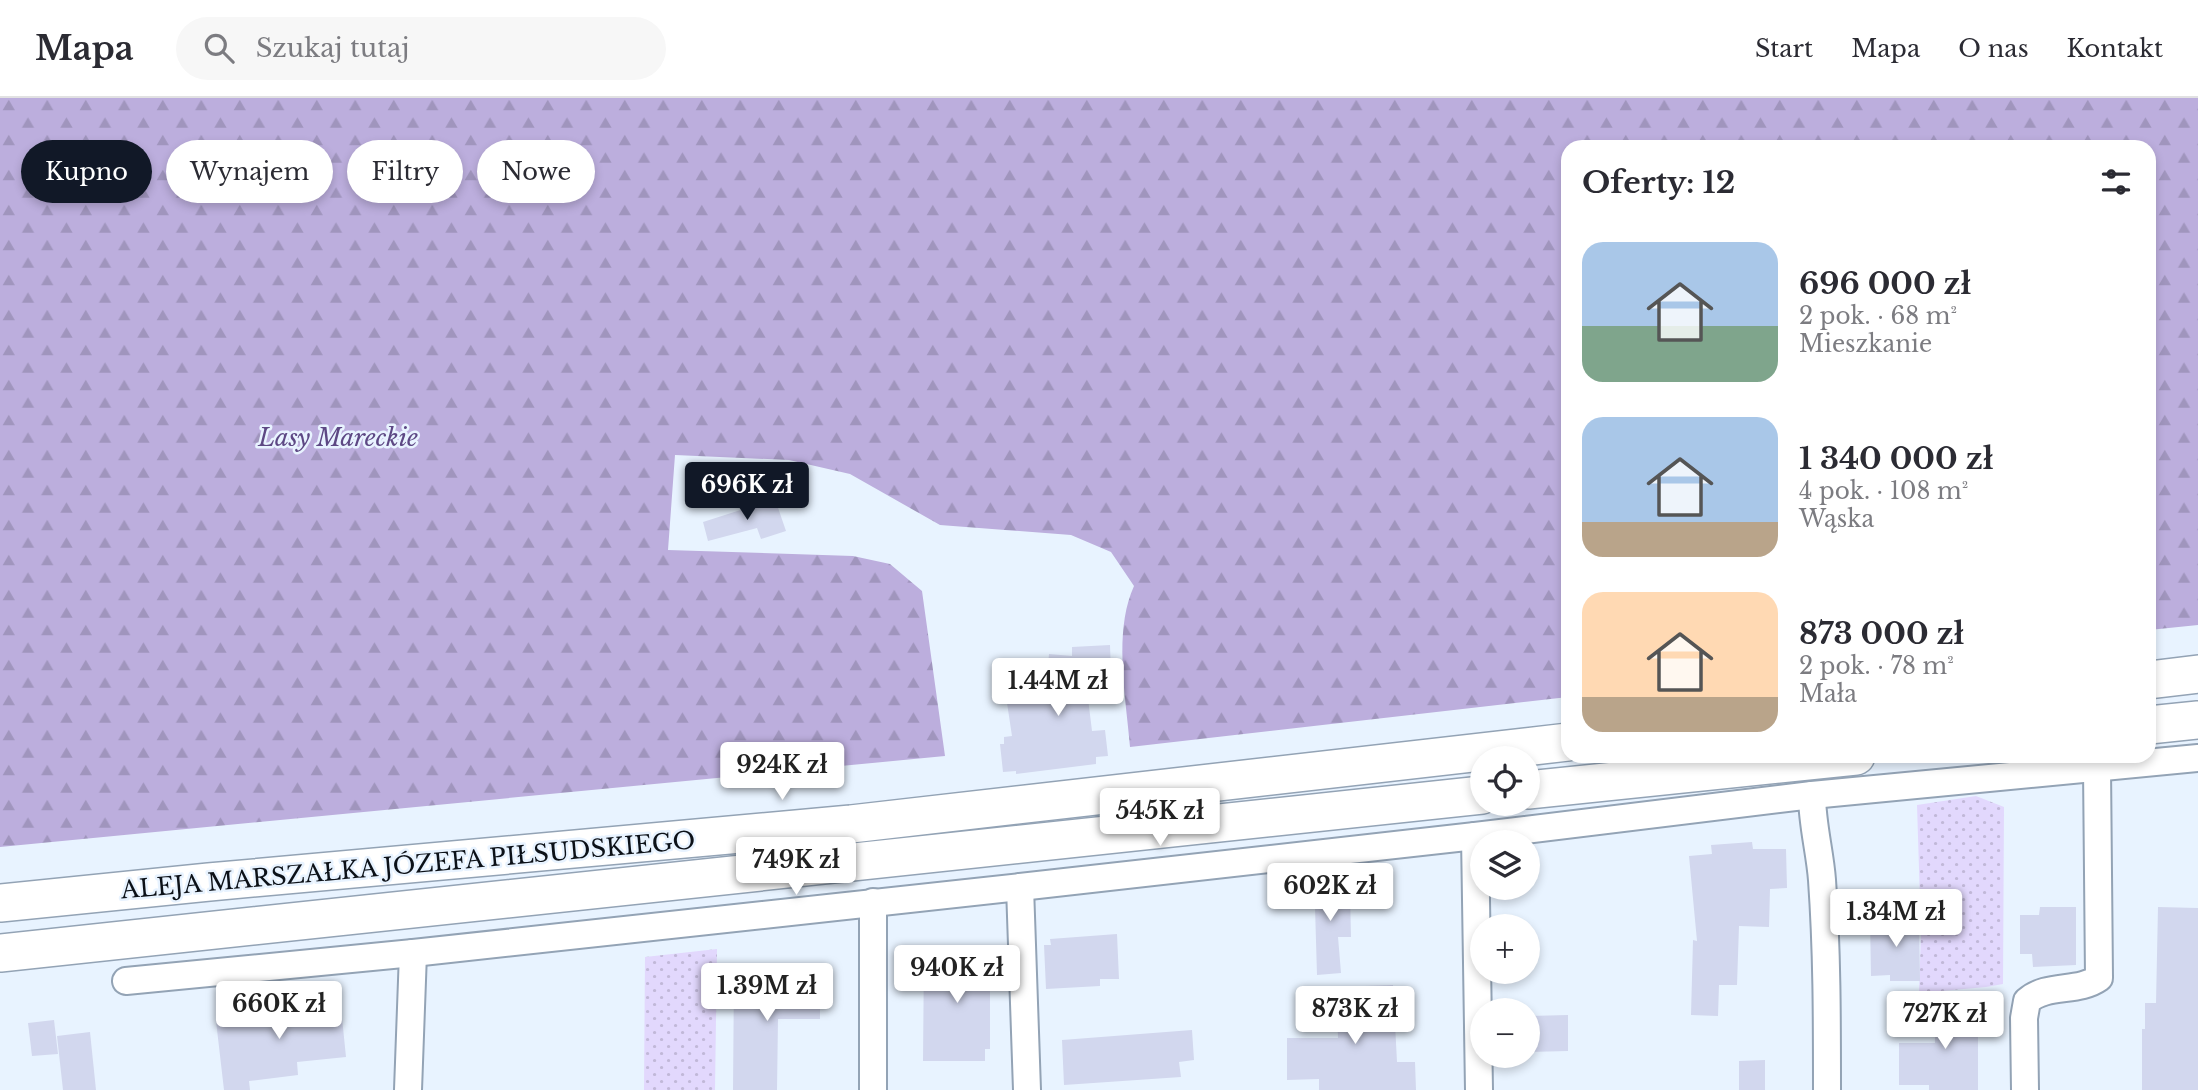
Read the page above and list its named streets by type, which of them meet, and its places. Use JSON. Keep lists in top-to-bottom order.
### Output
{
  "streets": {
    "main road": ["ALEJA MARSZAŁKA JÓZEFA PIŁSUDSKIEGO"]
  },
  "parks": ["Lasy Mareckie"],
  "page": {
    "header": "Mapa",
    "search": "Szukaj tutaj",
    "nav": [
      "Start",
      "Mapa",
      "O nas",
      "Kontakt"
    ],
    "chip": [
      "Kupno",
      "Wynajem",
      "Filtry",
      "Nowe"
    ],
    "heading": "Oferty: 12",
    "list": [
      {
        "name": "696 000 zł",
        "note": "2 pok. · 68 m² · Mieszkanie"
      },
      {
        "name": "1 340 000 zł",
        "note": "4 pok. · 108 m² · Wąska"
      },
      {
        "name": "873 000 zł",
        "note": "2 pok. · 78 m² · Mała"
      }
    ],
    "price": [
      "696K zł",
      "1.44M zł",
      "924K zł",
      "545K zł",
      "749K zł",
      "602K zł",
      "1.34M zł",
      "940K zł",
      "1.39M zł",
      "660K zł",
      "873K zł",
      "727K zł"
    ],
    "map_buttons": ["+", "−"]
  }
}
